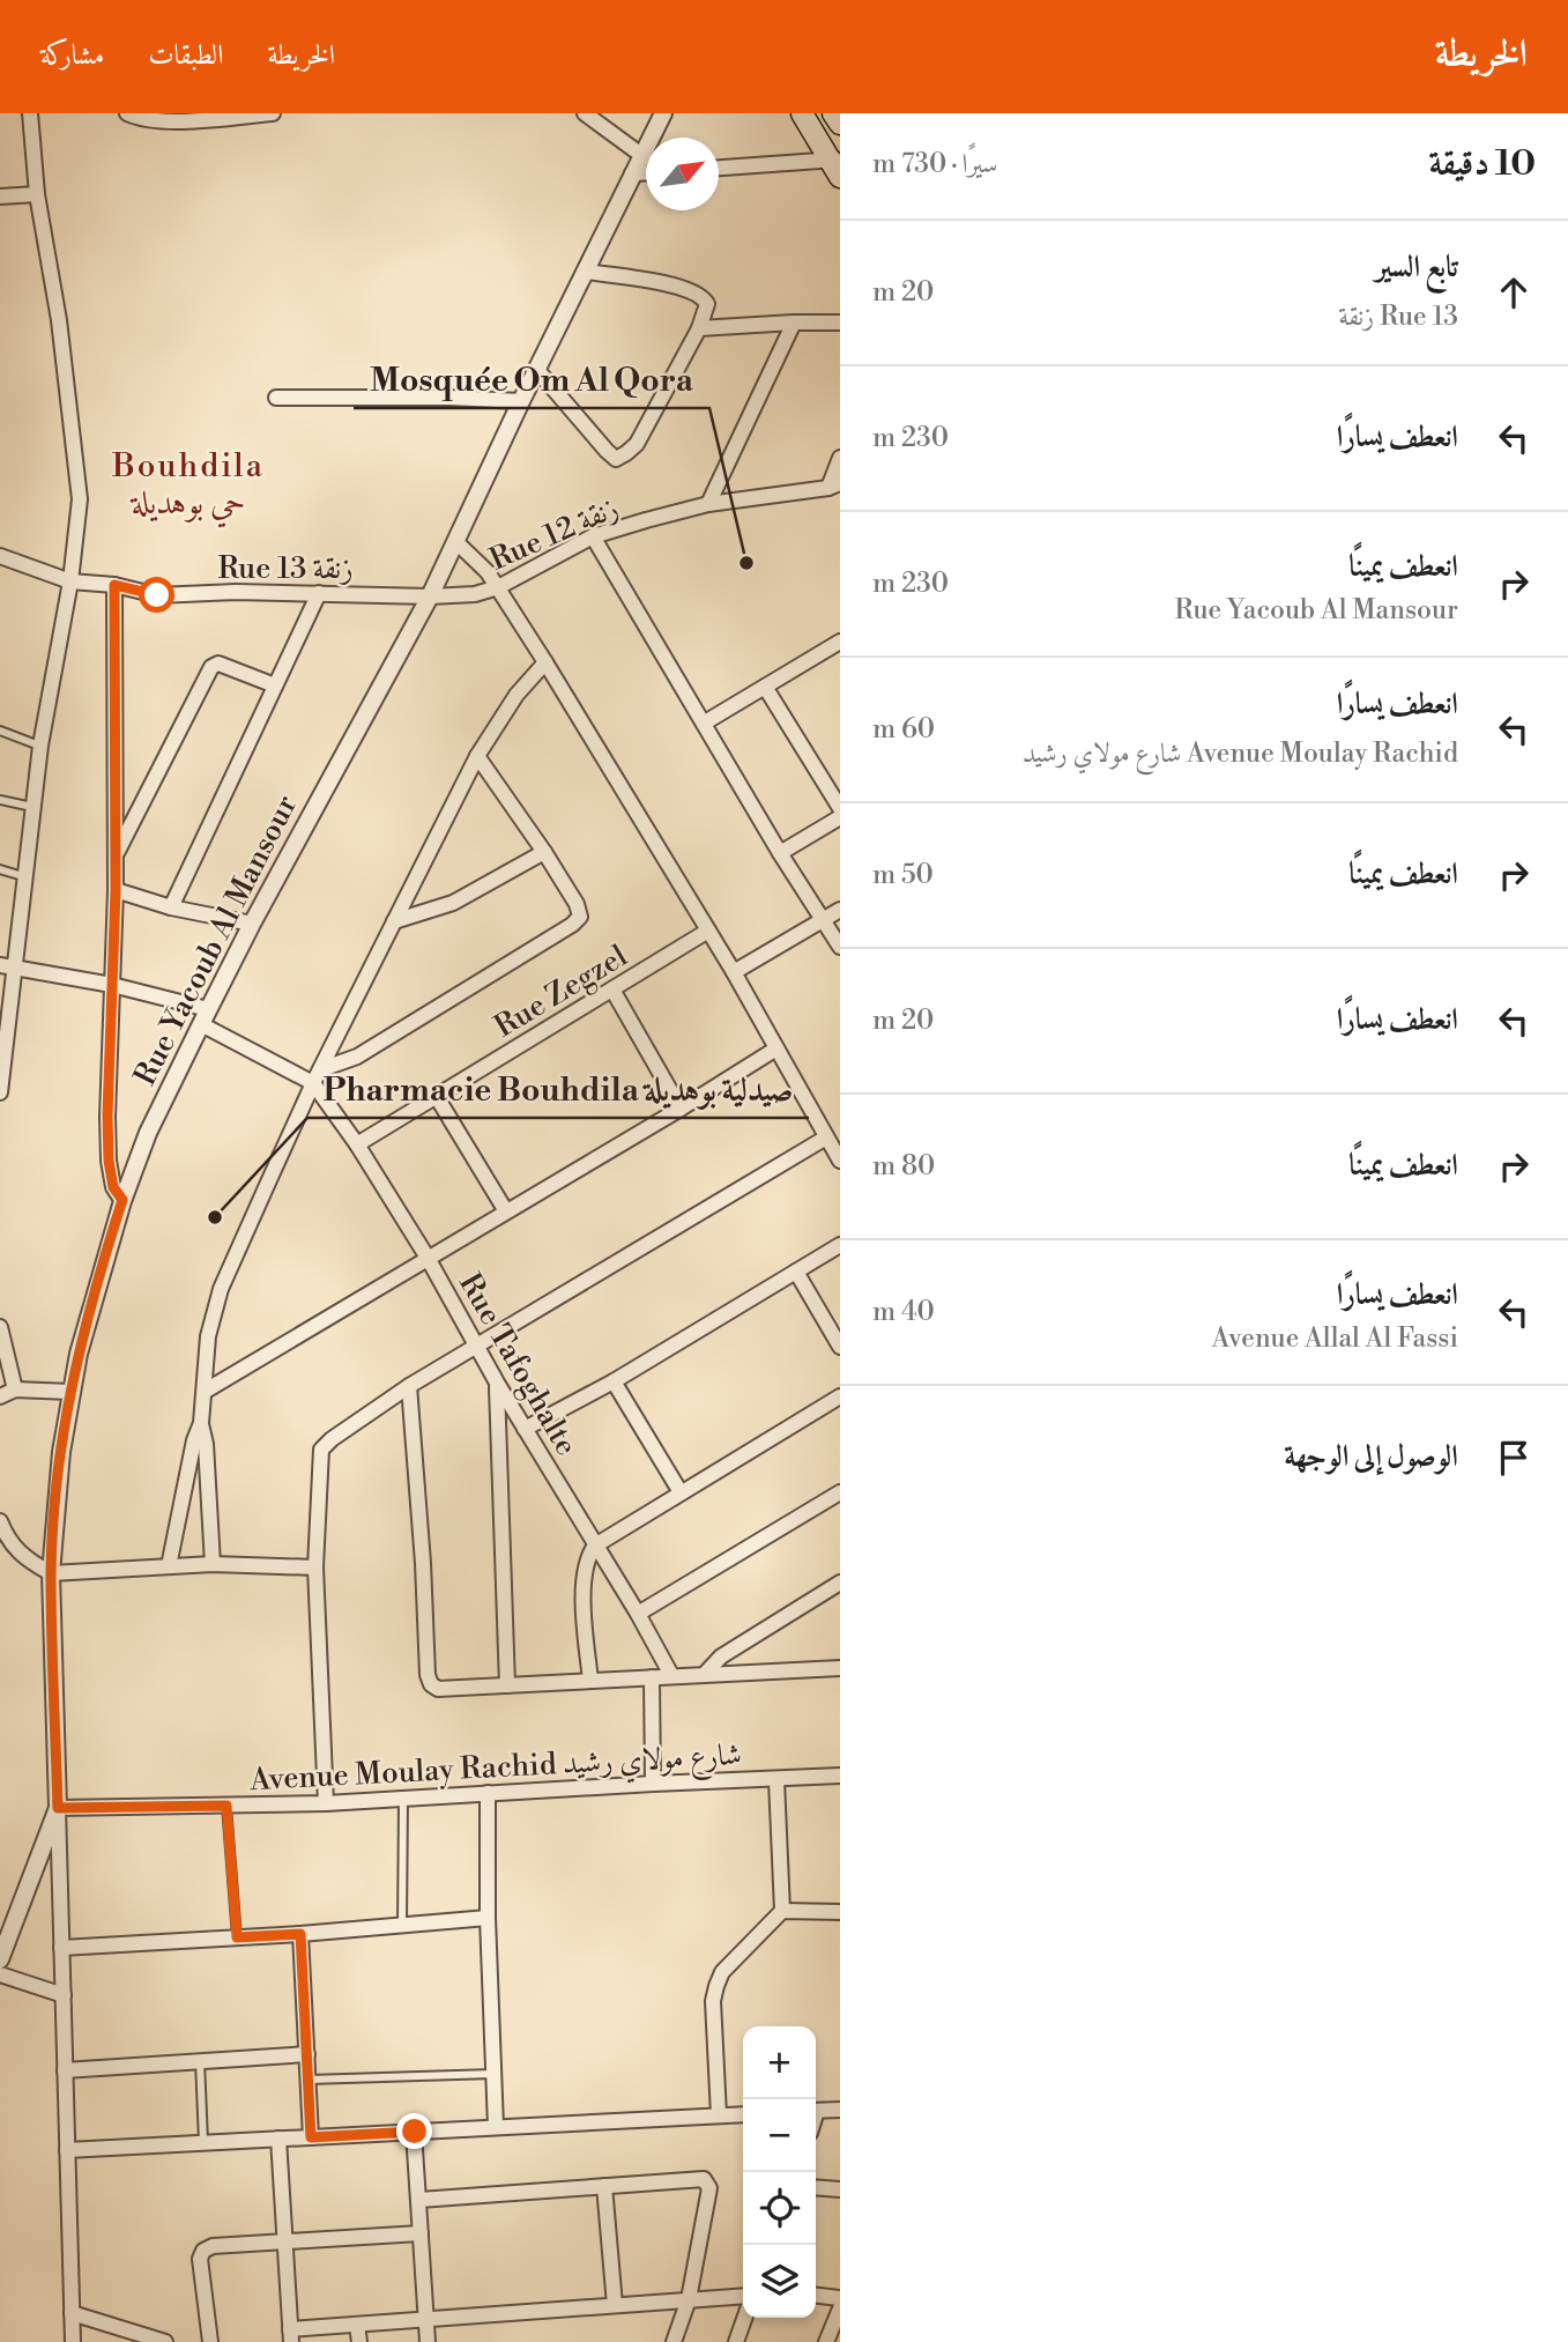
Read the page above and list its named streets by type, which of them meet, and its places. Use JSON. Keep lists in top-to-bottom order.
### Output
{
  "streets": {
    "street": [
      "Rue 12 زنقة",
      "Rue 13 زنقة",
      "Rue Yacoub Al Mansour",
      "Rue Zegzel",
      "Rue Tafoghalte",
      "Avenue Moulay Rachid شارع مولاي رشيد"
    ]
  },
  "crossings": [
    ["Rue 12 زنقة", "Rue 13 زنقة"],
    ["Rue 12 زنقة", "Rue Yacoub Al Mansour"],
    ["Rue 13 زنقة", "Rue Yacoub Al Mansour"],
    ["Rue Yacoub Al Mansour", "Avenue Moulay Rachid شارع مولاي رشيد"],
    ["Rue Zegzel", "Rue Tafoghalte"]
  ],
  "districts": ["Bouhdila حي بوهديلة"],
  "places": ["Mosquée Om Al Qora", "Pharmacie Bouhdila صيدلية بوهديلة"],
  "north": "top right",
  "page": {
    "header": "الخريطة",
    "nav": ["الخريطة", "الطبقات", "مشاركة"],
    "heading": ["10 دقيقة", "سيرًا · 730 m"],
    "list": [
      ["تابع السير", "Rue 13 زنقة", "20 m"],
      ["انعطف يسارًا", "230 m"],
      ["انعطف يمينًا", "Rue Yacoub Al Mansour", "230 m"],
      ["انعطف يسارًا", "Avenue Moulay Rachid شارع مولاي رشيد", "60 m"],
      ["انعطف يمينًا", "50 m"],
      ["انعطف يسارًا", "20 m"],
      ["انعطف يمينًا", "80 m"],
      ["انعطف يسارًا", "Avenue Allal Al Fassi", "40 m"],
      "الوصول إلى الوجهة"
    ],
    "map_buttons": ["+", "−"]
  }
}
